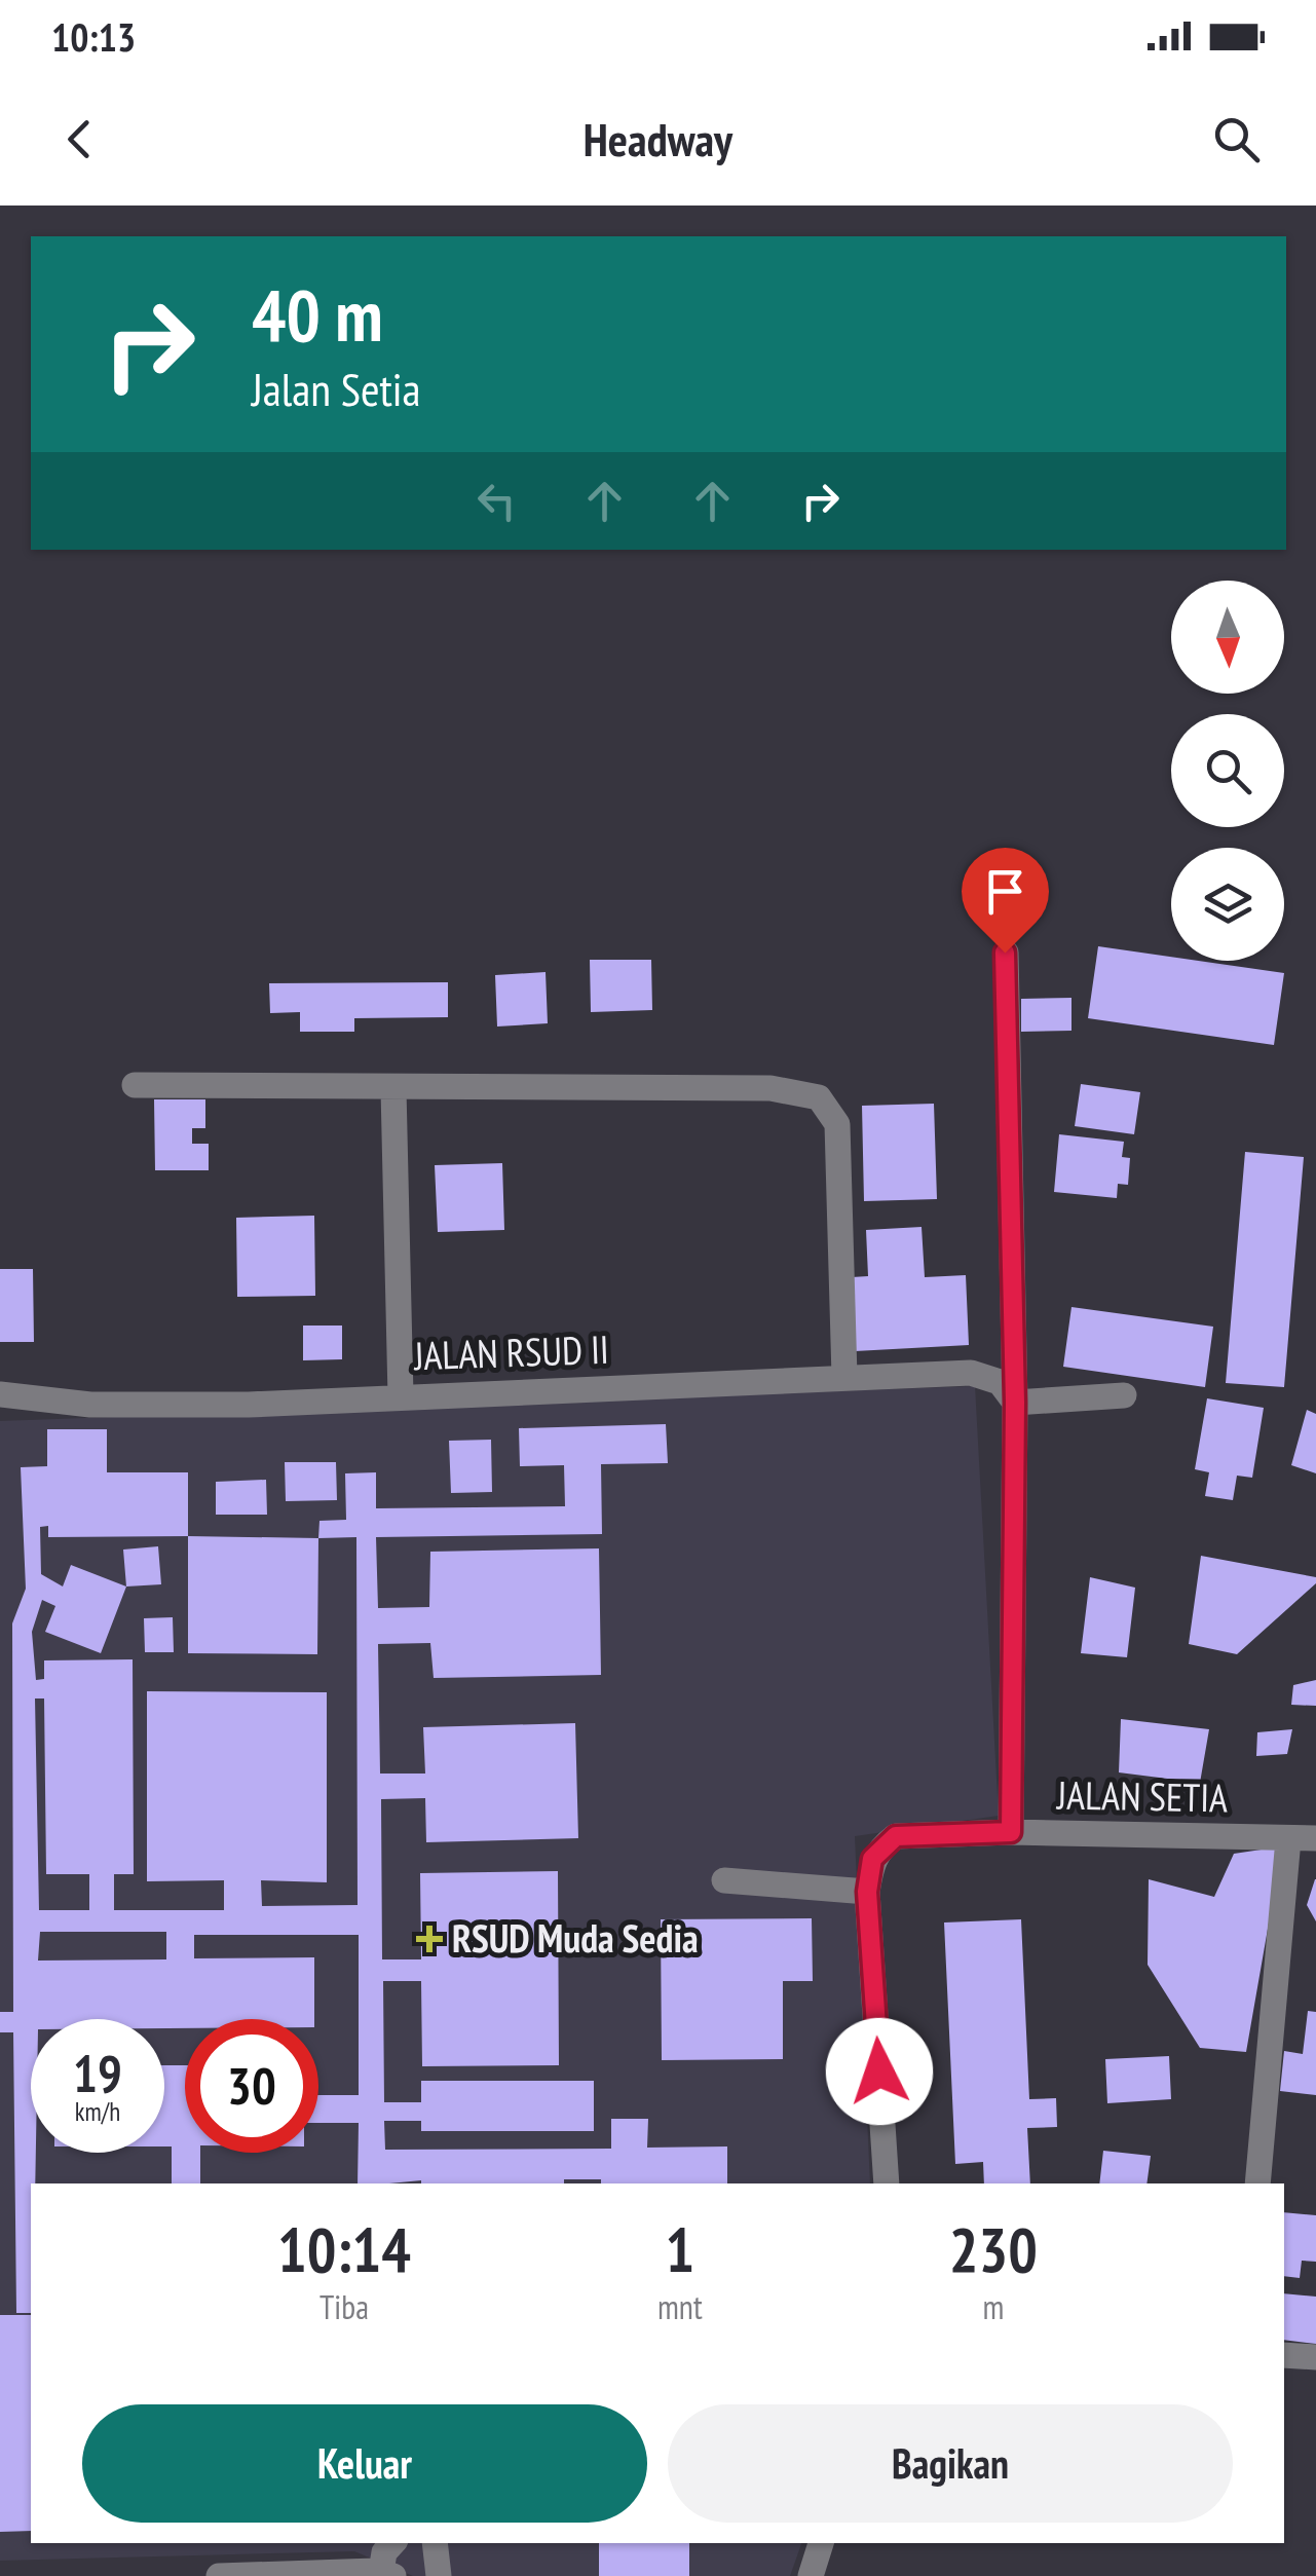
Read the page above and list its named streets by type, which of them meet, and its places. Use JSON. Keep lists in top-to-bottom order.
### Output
{
  "streets": {
    "street": ["JALAN RSUD II", "JALAN SETIA"]
  },
  "places": {
    "health": ["RSUD Muda Sedia"]
  },
  "north": "bottom",
  "page": {
    "status": "10:13",
    "header": "Headway",
    "turn": ["40 m", "Jalan Setia"],
    "speed": "19 km/h",
    "limit": "30",
    "eta": [
      "10:14",
      "Tiba",
      "1",
      "mnt",
      "230",
      "m"
    ],
    "buttons": ["Keluar", "Bagikan"]
  }
}
